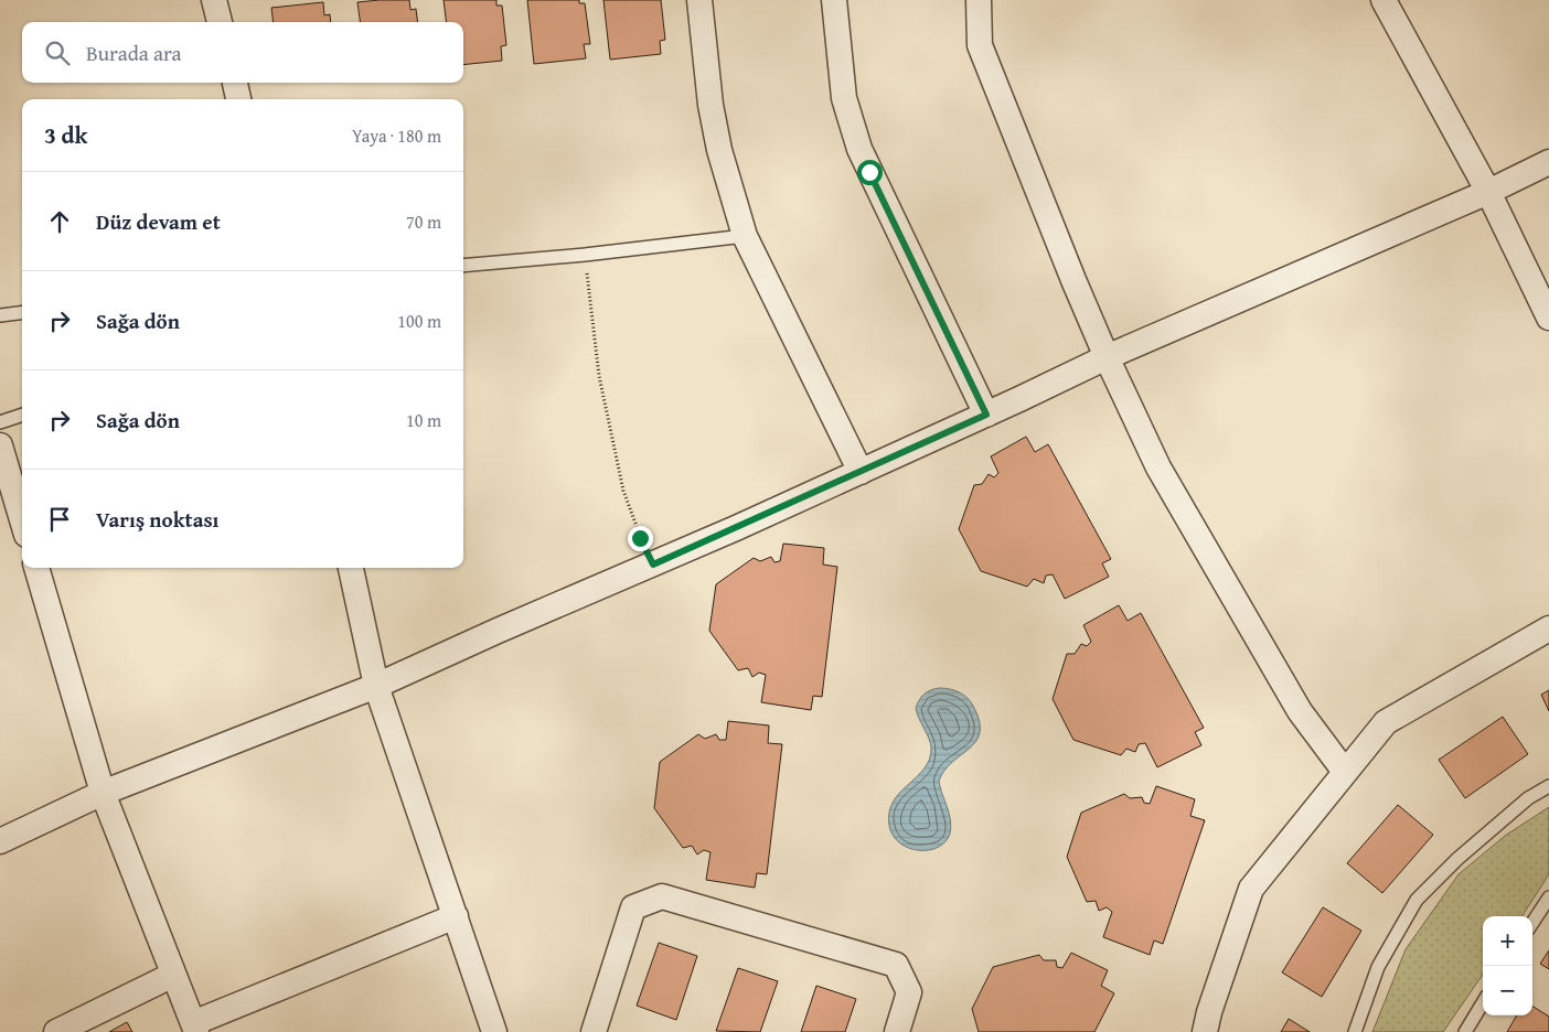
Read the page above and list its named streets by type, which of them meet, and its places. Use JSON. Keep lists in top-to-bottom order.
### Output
{
  "page": {
    "search": "Burada ara",
    "heading": ["3 dk", "Yaya · 180 m"],
    "list": [
      ["Düz devam et", "70 m"],
      ["Sağa dön", "100 m"],
      ["Sağa dön", "10 m"],
      "Varış noktası"
    ],
    "map_buttons": ["+", "−"]
  }
}
